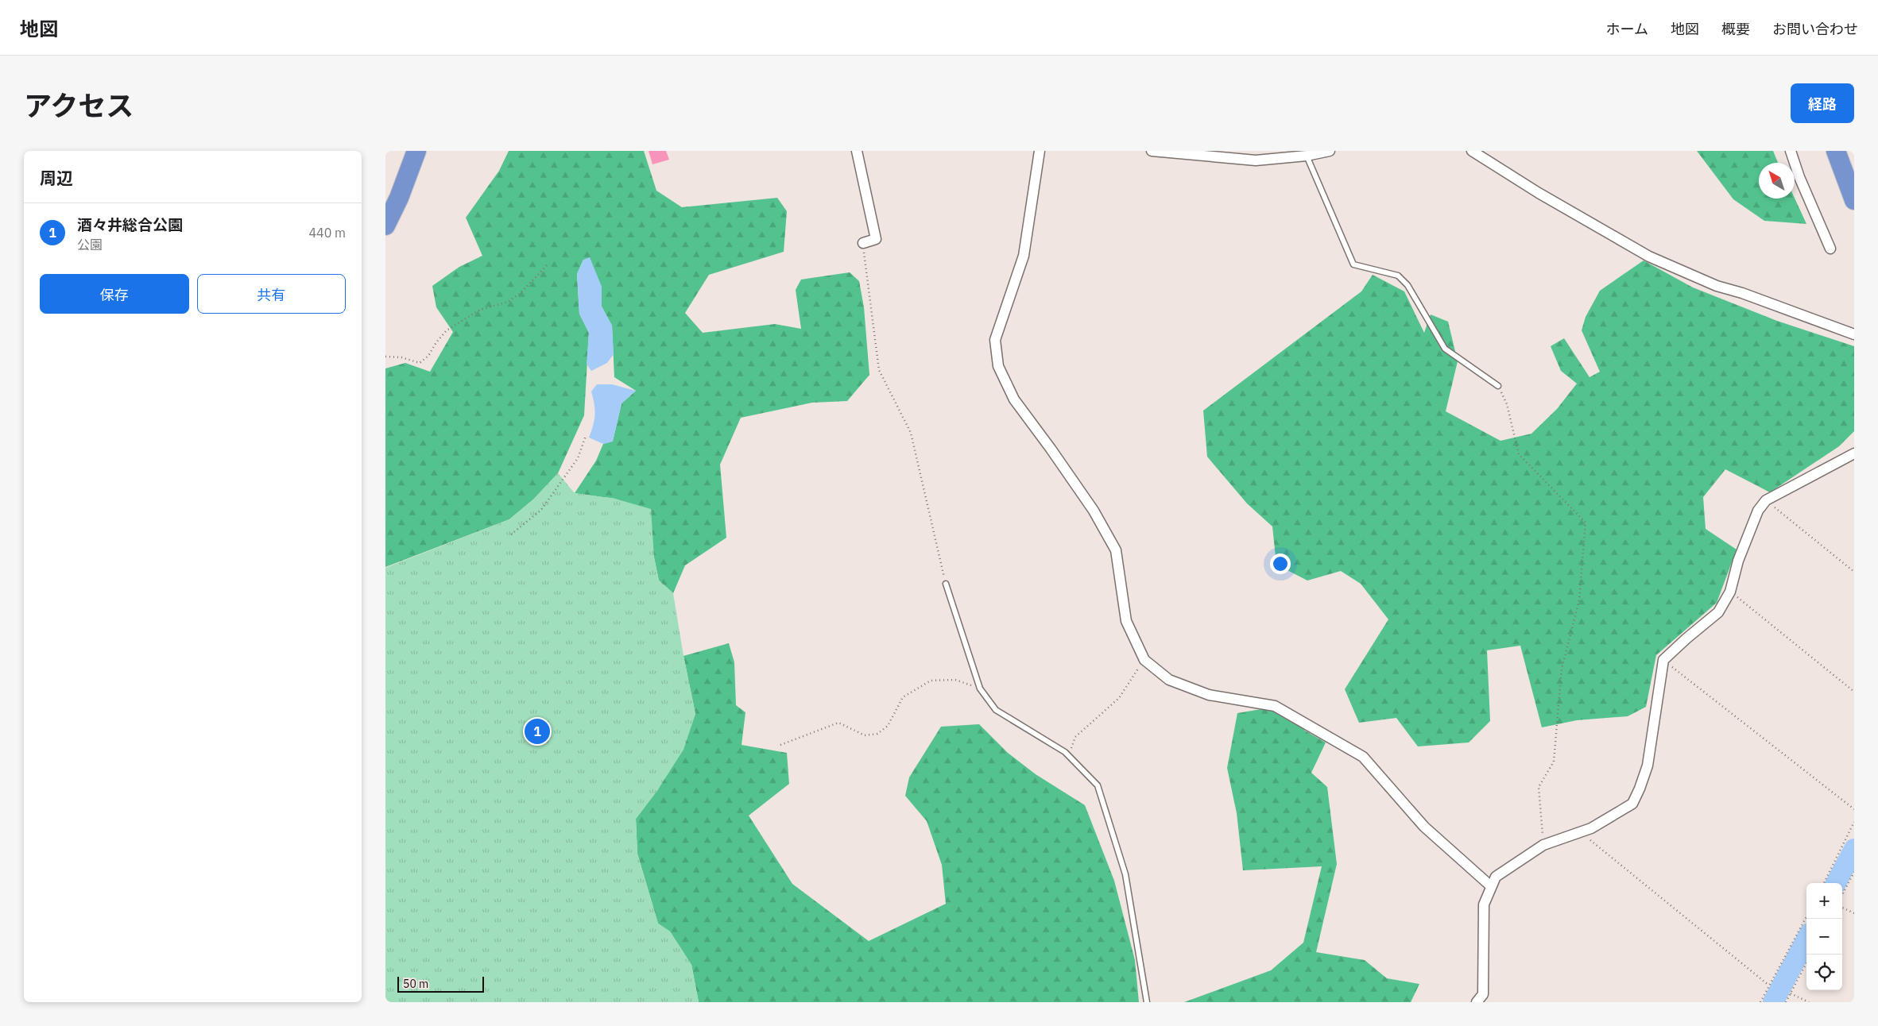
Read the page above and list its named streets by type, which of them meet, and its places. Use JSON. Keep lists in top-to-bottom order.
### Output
{
  "scale_bar": "50 m",
  "north": "top left",
  "page": {
    "header": "地図",
    "nav": [
      "ホーム",
      "地図",
      "概要",
      "お問い合わせ"
    ],
    "title": "アクセス",
    "buttons": [
      "経路",
      ["保存", "共有"]
    ],
    "heading": "周辺",
    "list": [
      {
        "mark": "1",
        "name": "酒々井総合公園",
        "note": "公園",
        "value": "440 m"
      }
    ],
    "pins": "1",
    "map_buttons": ["+", "−"],
    "scale": "50 m"
  }
}
